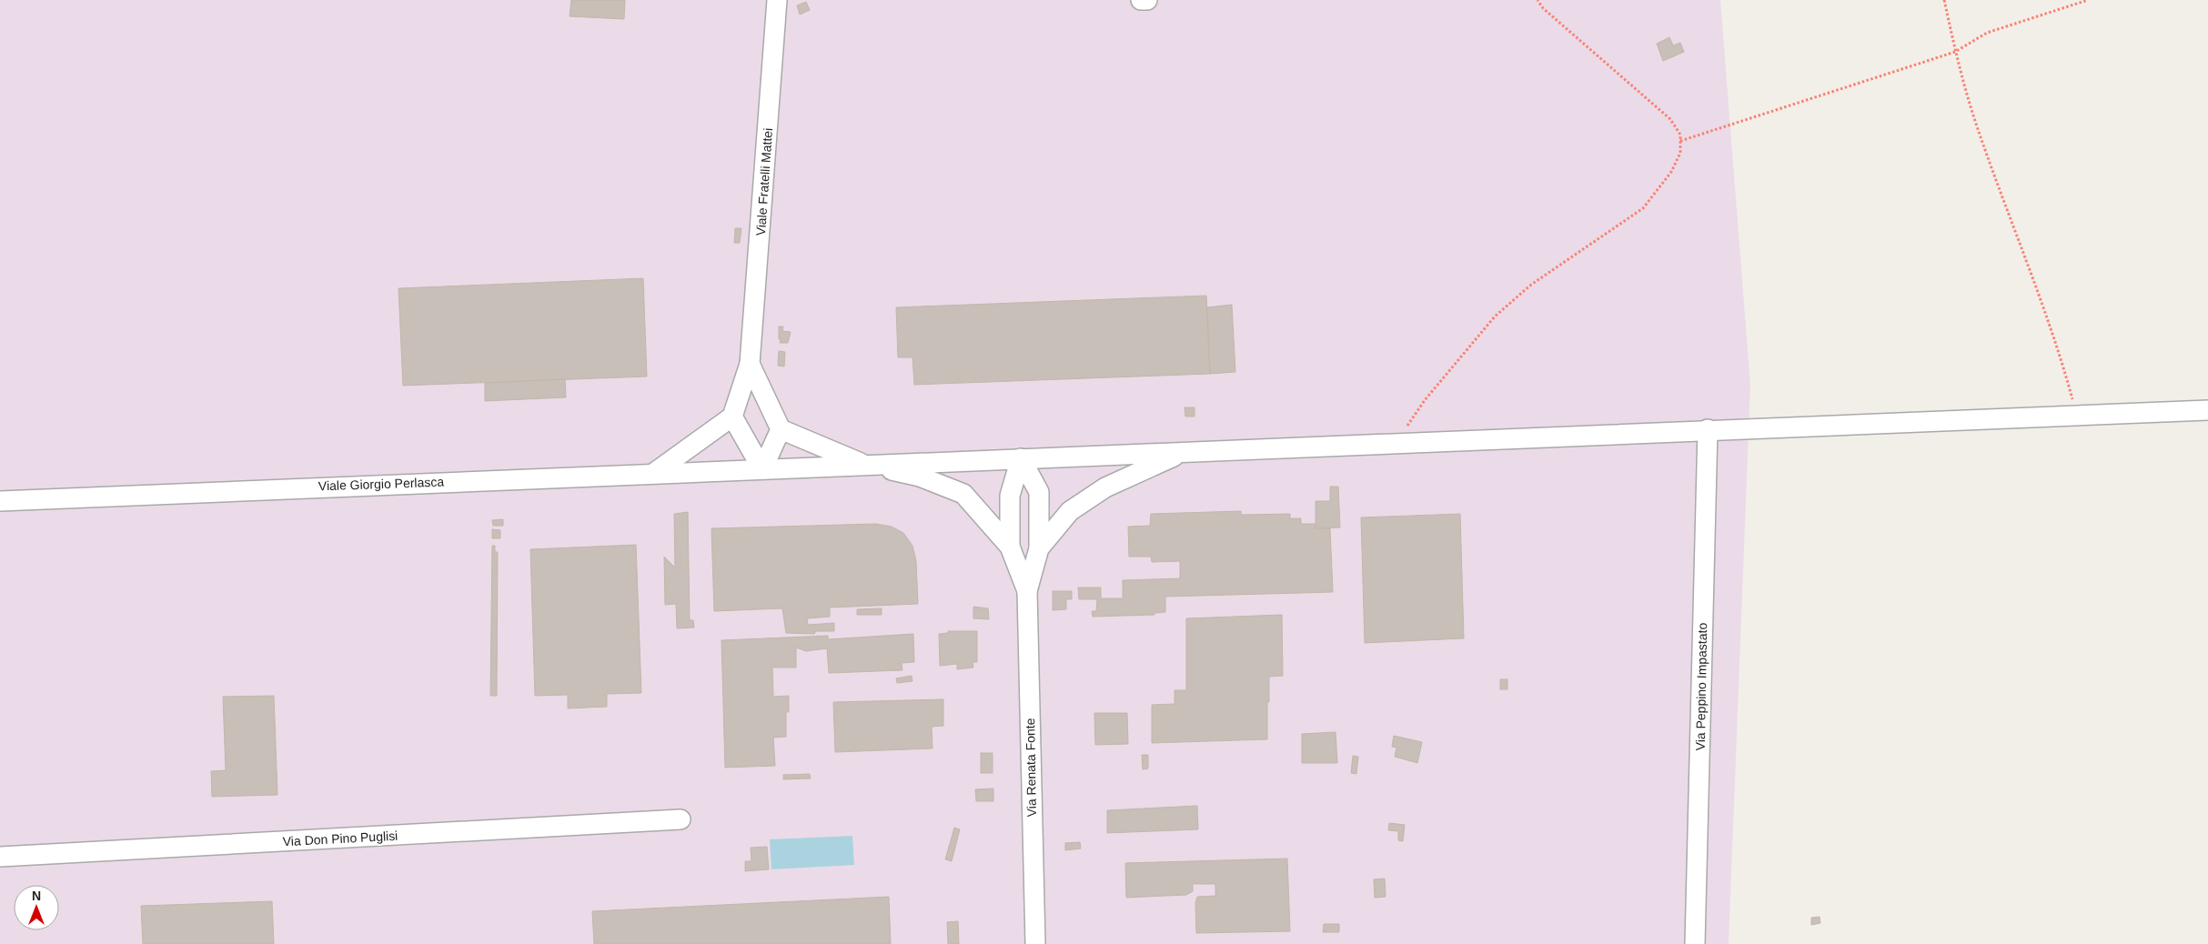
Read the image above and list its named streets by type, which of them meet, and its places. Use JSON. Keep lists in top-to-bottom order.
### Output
{
  "streets": {
    "street": [
      "Viale Fratelli Mattei",
      "Viale Giorgio Perlasca",
      "Via Peppino Impastato",
      "Via Renata Fonte",
      "Via Don Pino Puglisi"
    ]
  },
  "crossings": [
    ["Viale Giorgio Perlasca", "Via Renata Fonte"]
  ],
  "north": "top"
}
